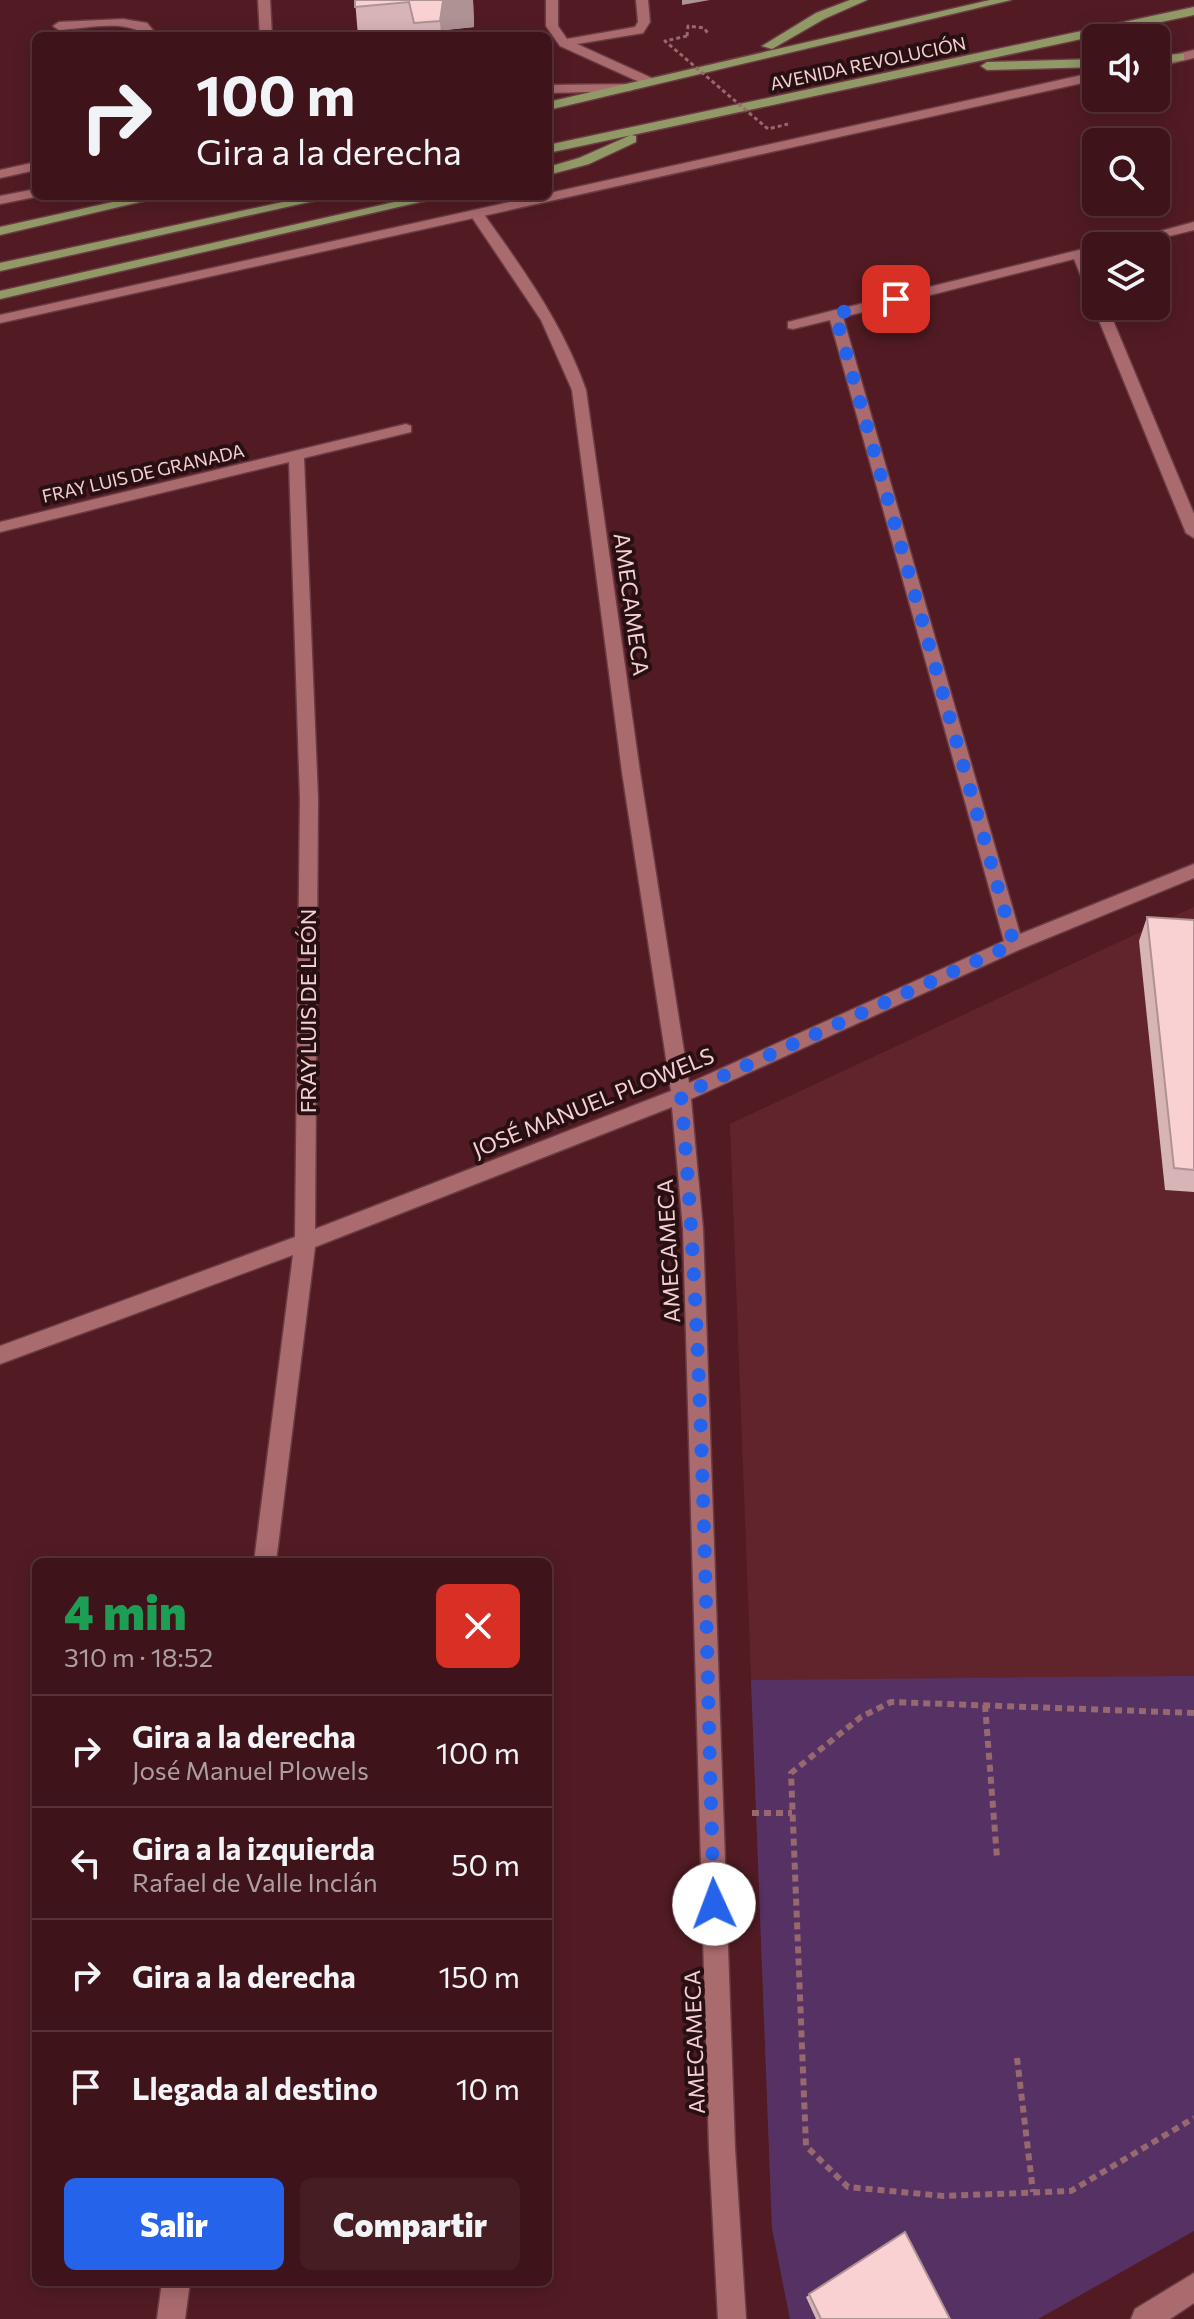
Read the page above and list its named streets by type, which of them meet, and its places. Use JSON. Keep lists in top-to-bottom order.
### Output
{
  "streets": {
    "main road": ["AVENIDA REVOLUCIÓN"],
    "street": [
      "FRAY LUIS DE GRANADA",
      "AMECAMECA",
      "FRAY LUIS DE LEÓN",
      "JOSÉ MANUEL PLOWELS"
    ]
  },
  "crossings": [
    ["FRAY LUIS DE GRANADA", "FRAY LUIS DE LEÓN"],
    ["AMECAMECA", "JOSÉ MANUEL PLOWELS"],
    ["FRAY LUIS DE LEÓN", "JOSÉ MANUEL PLOWELS"]
  ],
  "page": {
    "turn": ["100 m", "Gira a la derecha"],
    "heading": ["4 min", "310 m · 18:52"],
    "list": [
      {
        "name": "Gira a la derecha",
        "note": "José Manuel Plowels",
        "value": "100 m"
      },
      {
        "name": "Gira a la izquierda",
        "note": "Rafael de Valle Inclán",
        "value": "50 m"
      },
      {
        "name": "Gira a la derecha",
        "value": "150 m"
      },
      {
        "name": "Llegada al destino",
        "value": "10 m"
      }
    ],
    "buttons": ["Salir", "Compartir"]
  }
}
